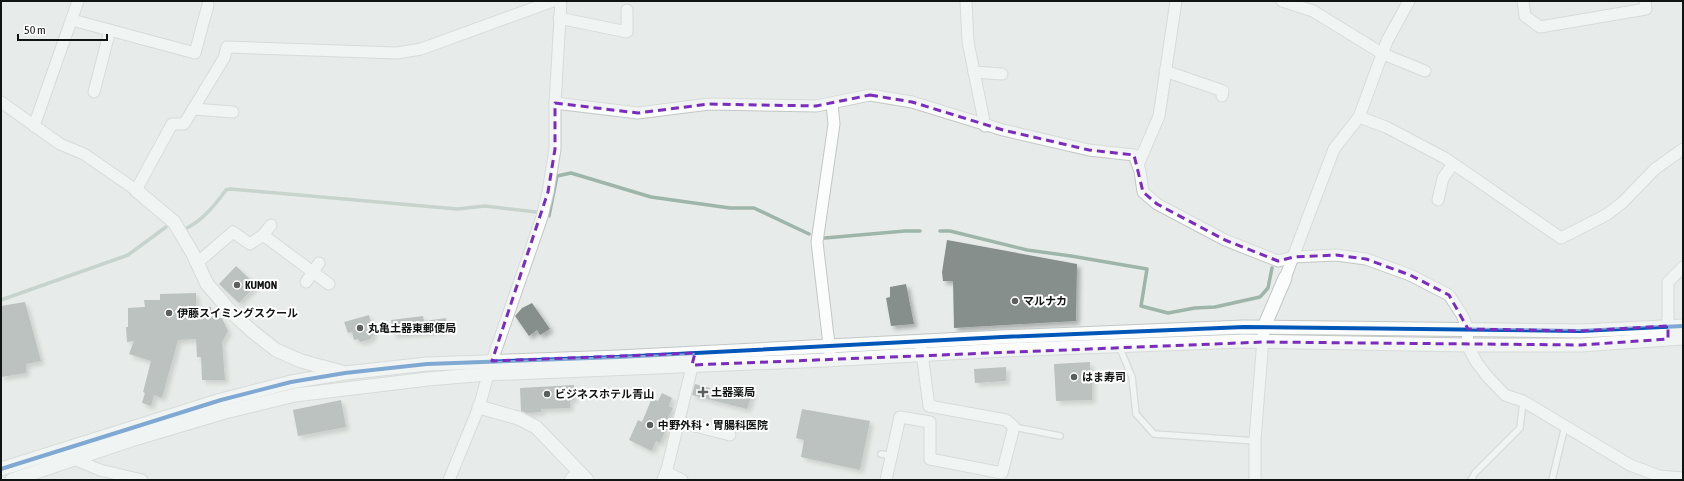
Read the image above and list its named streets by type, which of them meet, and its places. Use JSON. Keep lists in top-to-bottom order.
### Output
{
  "places": {
    "other": [
      "KUMON",
      "マルナカ",
      "伊藤スイミングスクール",
      "丸亀土器東郵便局",
      "はま寿司",
      "ビジネスホテル青山",
      "中野外科・胃腸科医院"
    ],
    "health": ["土器薬局"]
  },
  "scale_bar": "50 m"
}
